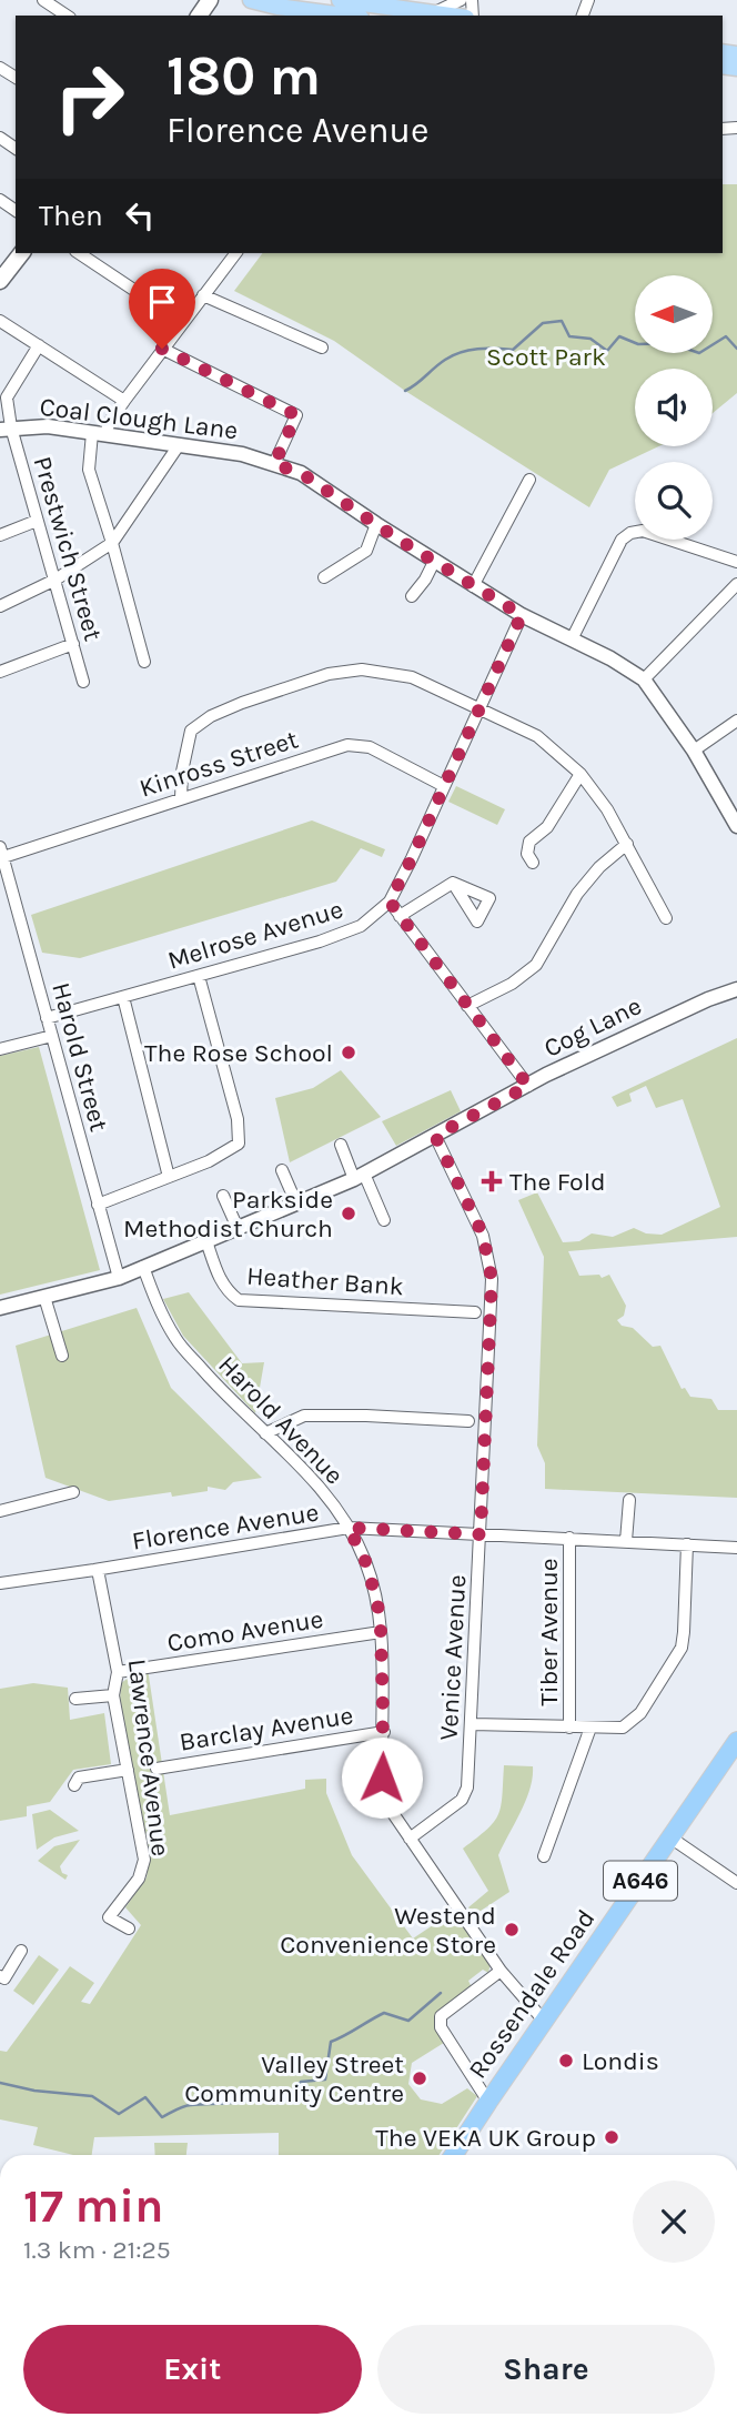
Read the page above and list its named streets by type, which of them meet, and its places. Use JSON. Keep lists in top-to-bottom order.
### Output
{
  "streets": {
    "highway": ["A646", "Rossendale Road"],
    "street": [
      "Coal Clough Lane",
      "Prestwich Street",
      "Kinross Street",
      "Melrose Avenue",
      "Cog Lane",
      "Harold Street",
      "Heather Bank",
      "Harold Avenue",
      "Florence Avenue",
      "Como Avenue",
      "Tiber Avenue",
      "Venice Avenue",
      "Barclay Avenue",
      "Lawrence Avenue"
    ]
  },
  "crossings": [
    ["Coal Clough Lane", "Prestwich Street"],
    ["Coal Clough Lane", "Melrose Avenue"],
    ["Kinross Street", "Melrose Avenue"],
    ["Kinross Street", "Harold Street"],
    ["Melrose Avenue", "Harold Street"],
    ["Cog Lane", "Harold Street"],
    ["Cog Lane", "Heather Bank"],
    ["Cog Lane", "Harold Avenue"],
    ["Cog Lane", "Venice Avenue"],
    ["Harold Avenue", "Florence Avenue"],
    ["Harold Avenue", "Como Avenue"],
    ["Harold Avenue", "Venice Avenue"],
    ["Harold Avenue", "Barclay Avenue"],
    ["Harold Avenue", "Rossendale Road"],
    ["Florence Avenue", "Tiber Avenue"],
    ["Florence Avenue", "Venice Avenue"],
    ["Florence Avenue", "Lawrence Avenue"],
    ["Como Avenue", "Lawrence Avenue"]
  ],
  "parks": ["Scott Park"],
  "places": {
    "other": [
      "The Rose School",
      "Parkside Methodist Church",
      "Westend Convenience Store",
      "Londis",
      "Valley Street Community Centre",
      "The VEKA UK Group"
    ],
    "health": ["The Fold"]
  },
  "north": "left",
  "page": {
    "turn": ["180 m", "Florence Avenue"],
    "then": "Then",
    "heading": ["17 min", "1.3 km · 21:25"],
    "buttons": ["Exit", "Share"]
  }
}
